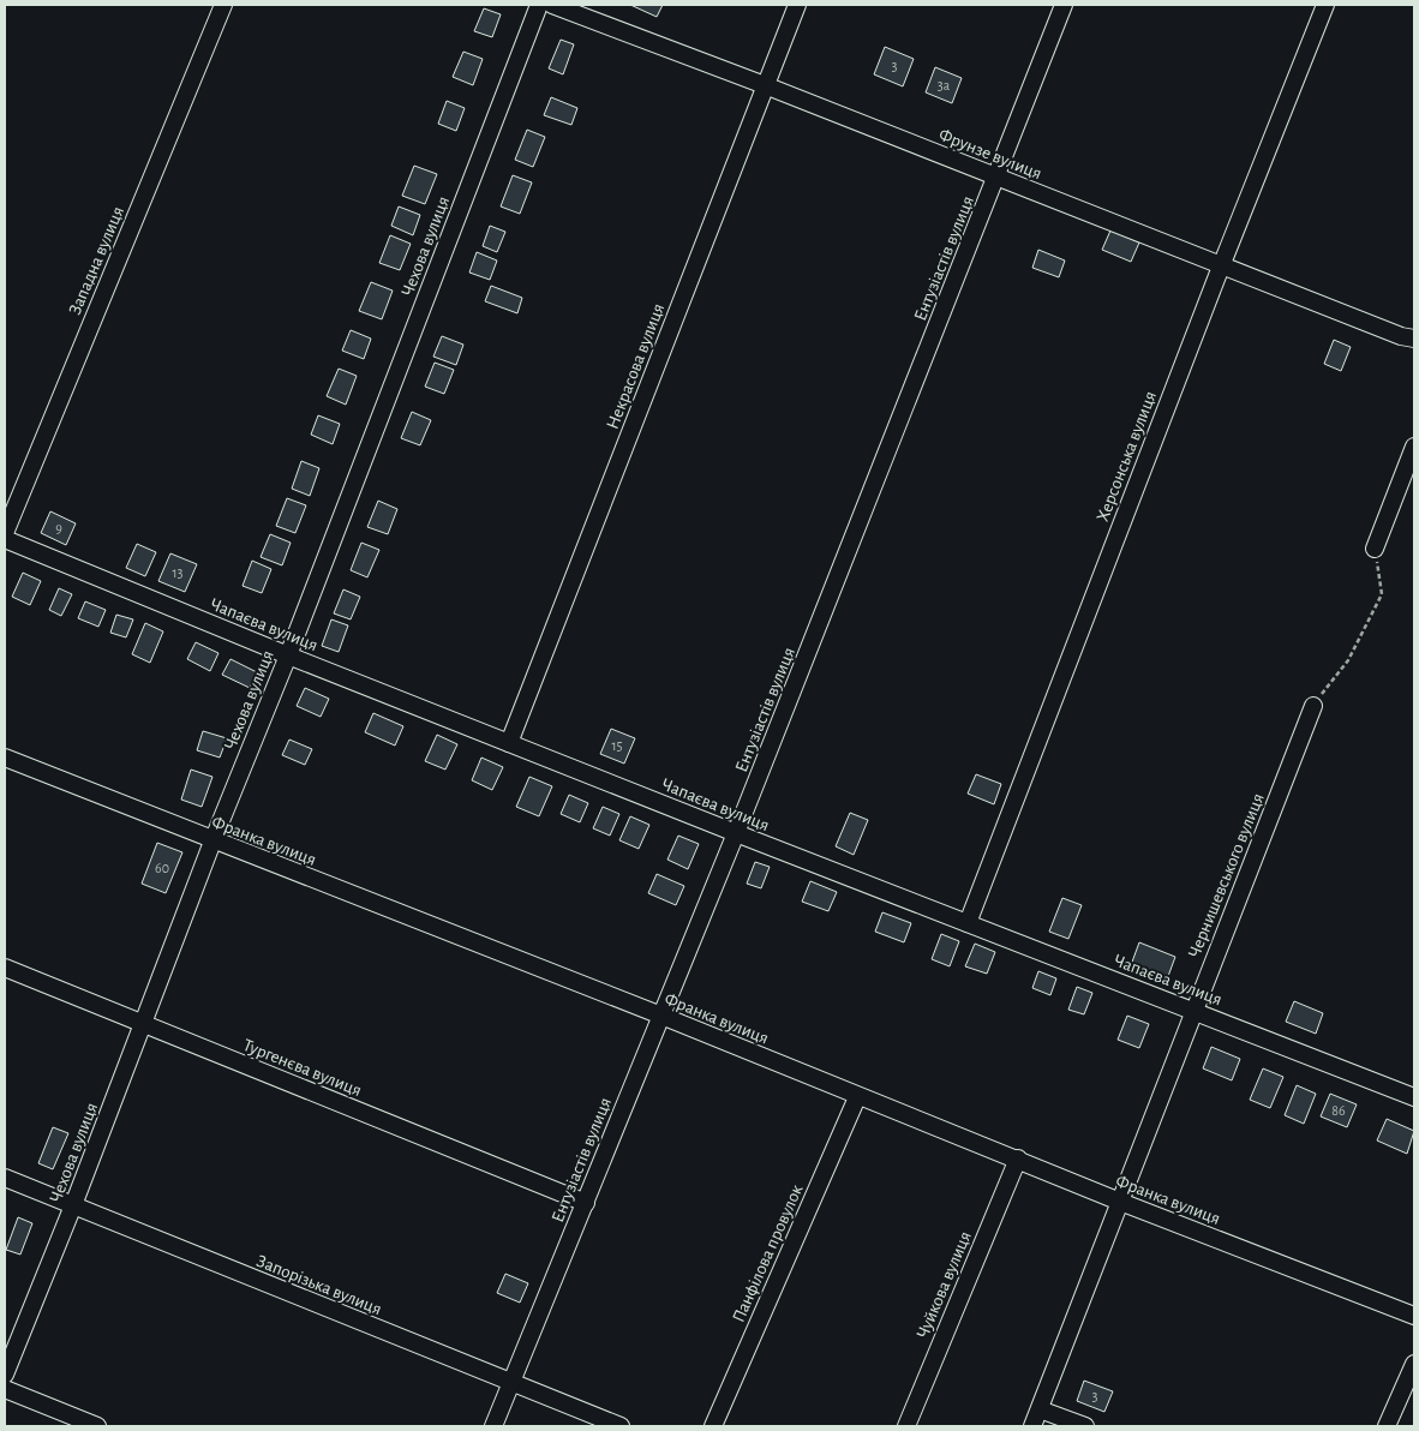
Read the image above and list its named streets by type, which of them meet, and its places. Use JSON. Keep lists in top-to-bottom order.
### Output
{
  "streets": {
    "street": [
      "Фрунзе вулиця",
      "Чехова вулиця",
      "Ентузіастів вулиця",
      "Западна вулиця",
      "Некрасова вулиця",
      "Херсонська вулиця",
      "Чапаєва вулиця",
      "Франка вулиця",
      "Чернишевського вулиця",
      "Тургенєва вулиця",
      "Панфілова провулок",
      "Запорізька вулиця",
      "Чуйкова вулиця"
    ]
  },
  "crossings": [
    ["Фрунзе вулиця", "Ентузіастів вулиця"],
    ["Фрунзе вулиця", "Некрасова вулиця"],
    ["Фрунзе вулиця", "Херсонська вулиця"],
    ["Чехова вулиця", "Чапаєва вулиця"],
    ["Чехова вулиця", "Франка вулиця"],
    ["Чехова вулиця", "Тургенєва вулиця"],
    ["Чехова вулиця", "Запорізька вулиця"],
    ["Ентузіастів вулиця", "Чапаєва вулиця"],
    ["Ентузіастів вулиця", "Франка вулиця"],
    ["Ентузіастів вулиця", "Тургенєва вулиця"],
    ["Ентузіастів вулиця", "Запорізька вулиця"],
    ["Некрасова вулиця", "Чапаєва вулиця"],
    ["Херсонська вулиця", "Чапаєва вулиця"],
    ["Чапаєва вулиця", "Чернишевського вулиця"],
    ["Франка вулиця", "Чернишевського вулиця"],
    ["Франка вулиця", "Панфілова провулок"],
    ["Франка вулиця", "Чуйкова вулиця"]
  ],
  "house_numbers": [
    "3",
    "3а",
    "9",
    "13",
    "15",
    "60",
    "86",
    "3"
  ]
}
